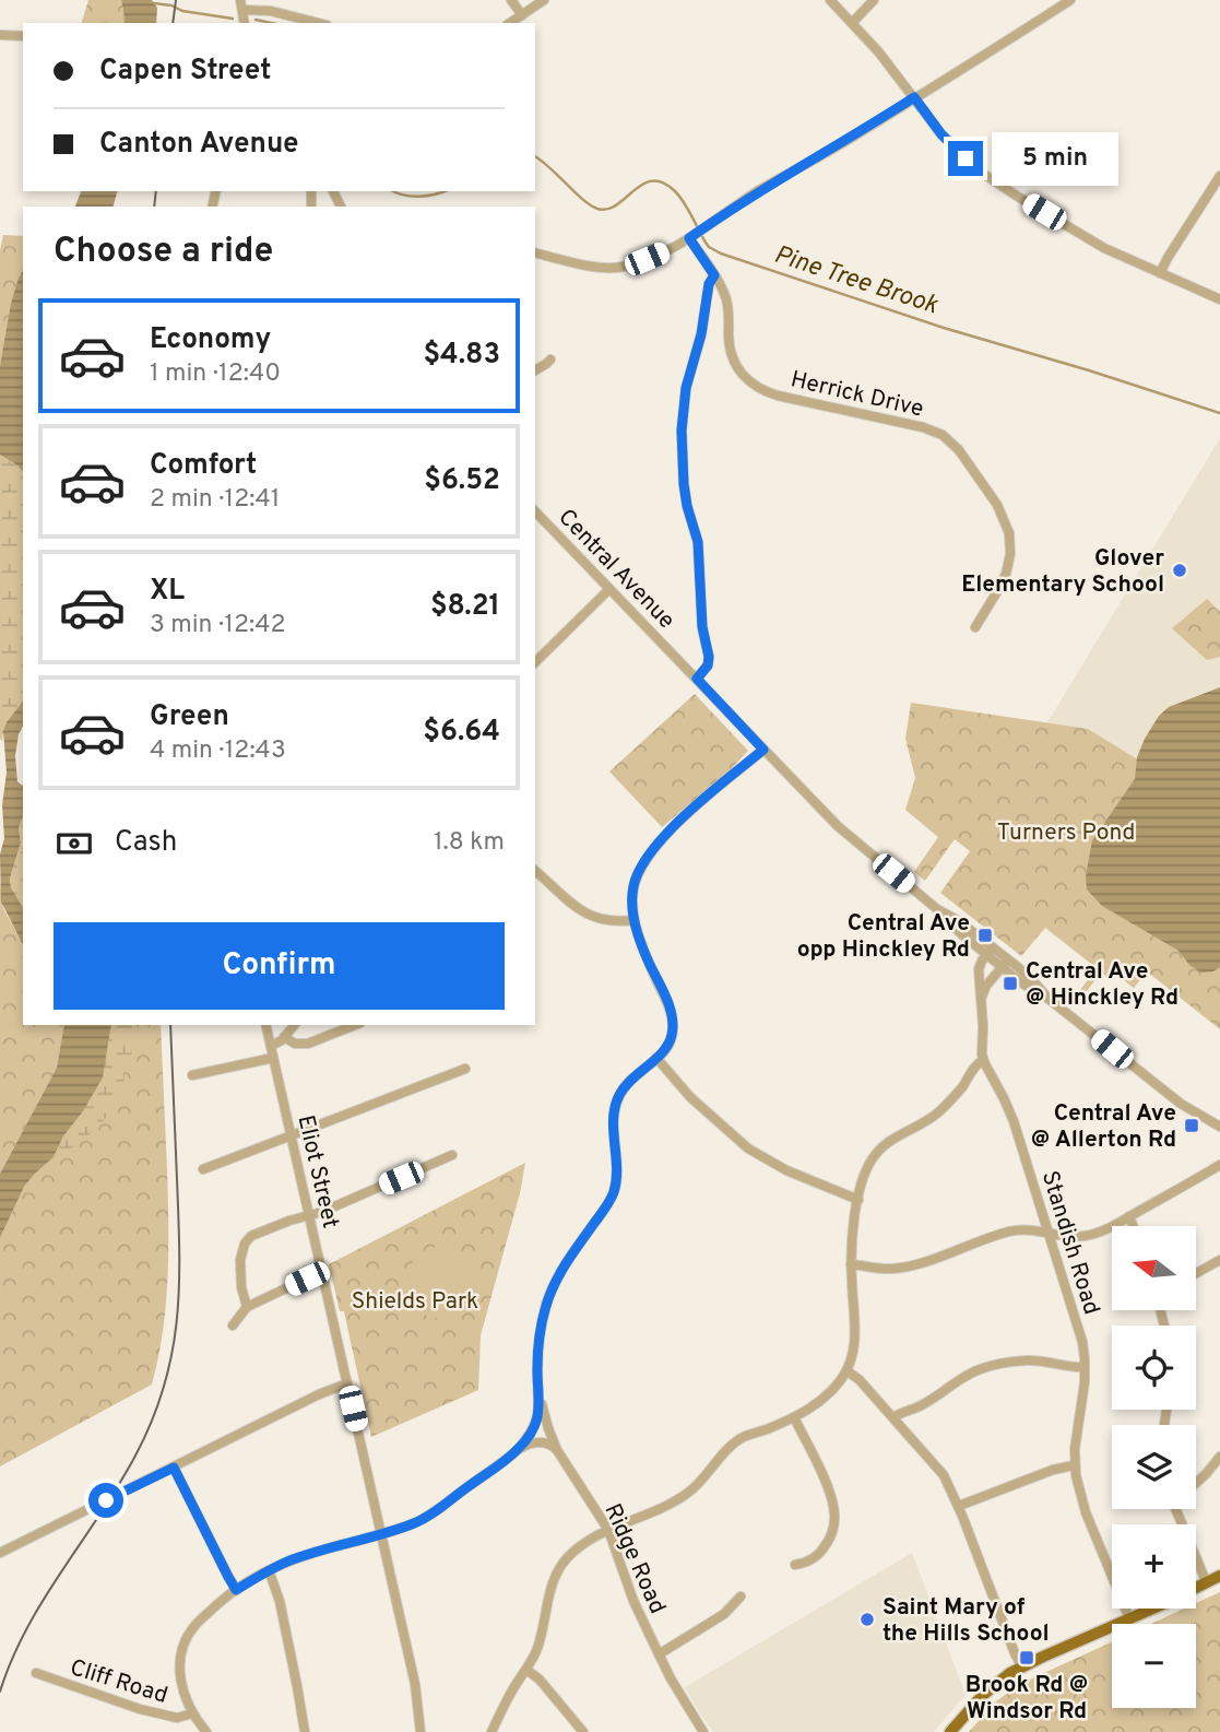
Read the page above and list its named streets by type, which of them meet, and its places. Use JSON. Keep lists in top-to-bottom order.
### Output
{
  "streets": {
    "street": [
      "Herrick Drive",
      "Central Avenue",
      "Eliot Street",
      "Standish Road",
      "Ridge Road",
      "Cliff Road"
    ]
  },
  "crossings": [
    ["Eliot Street", "Cliff Road"]
  ],
  "water": ["Pine Tree Brook"],
  "parks": ["Turners Pond", "Shields Park"],
  "places": {
    "other": ["Glover Elementary School", "Saint Mary of the Hills School"],
    "transit": [
      "Central Ave opp Hinckley Rd",
      "Central Ave @ Hinckley Rd",
      "Central Ave @ Allerton Rd",
      "Brook Rd @ Windsor Rd"
    ]
  },
  "north": "left",
  "page": {
    "banner": ["Capen Street", "Canton Avenue"],
    "bubble": "5 min",
    "heading": "Choose a ride",
    "list": [
      {
        "name": "Economy",
        "note": "1 min · 12:40",
        "value": "$4.83"
      },
      {
        "name": "Comfort",
        "note": "2 min · 12:41",
        "value": "$6.52"
      },
      {
        "name": "XL",
        "note": "3 min · 12:42",
        "value": "$8.21"
      },
      {
        "name": "Green",
        "note": "4 min · 12:43",
        "value": "$6.64"
      }
    ],
    "pay": ["Cash", "1.8 km"],
    "buttons": "Confirm",
    "map_buttons": ["+", "−"]
  }
}
